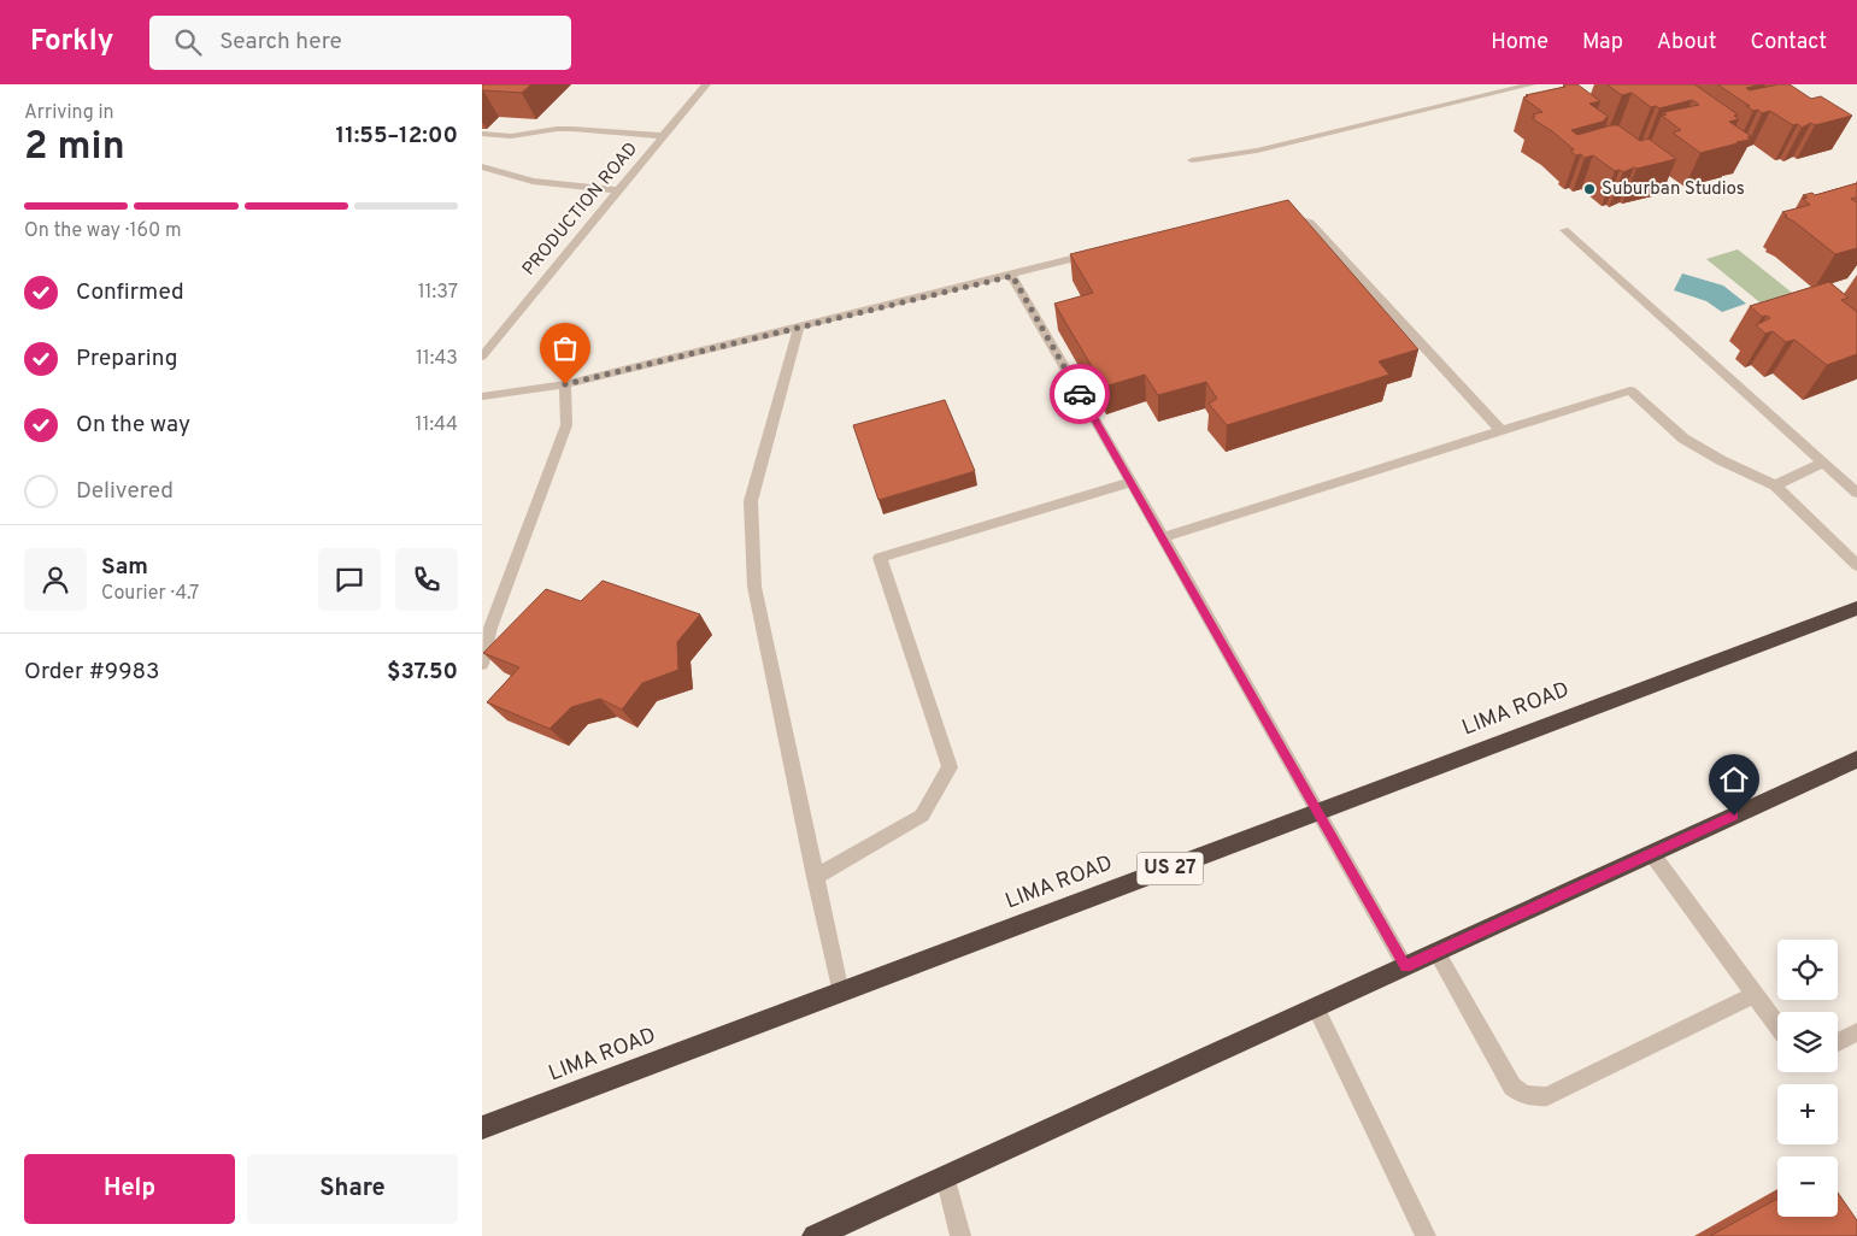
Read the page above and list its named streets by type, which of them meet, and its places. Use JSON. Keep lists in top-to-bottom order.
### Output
{
  "streets": {
    "highway": ["LIMA ROAD", "US 27"],
    "street": ["PRODUCTION ROAD"]
  },
  "places": ["Suburban Studios"],
  "page": {
    "header": "Forkly",
    "search": "Search here",
    "nav": [
      "Home",
      "Map",
      "About",
      "Contact"
    ],
    "heading": ["2 min", "Arriving in", "11:55–12:00"],
    "panel": [
      "Sam",
      "Courier · 4.7",
      "Order #9983",
      "$37.50"
    ],
    "bar": "On the way · 160 m",
    "list": [
      ["Confirmed", "11:37"],
      ["Preparing", "11:43"],
      ["On the way", "11:44"],
      "Delivered"
    ],
    "map_buttons": ["+", "−"],
    "buttons": ["Help", "Share"]
  }
}
